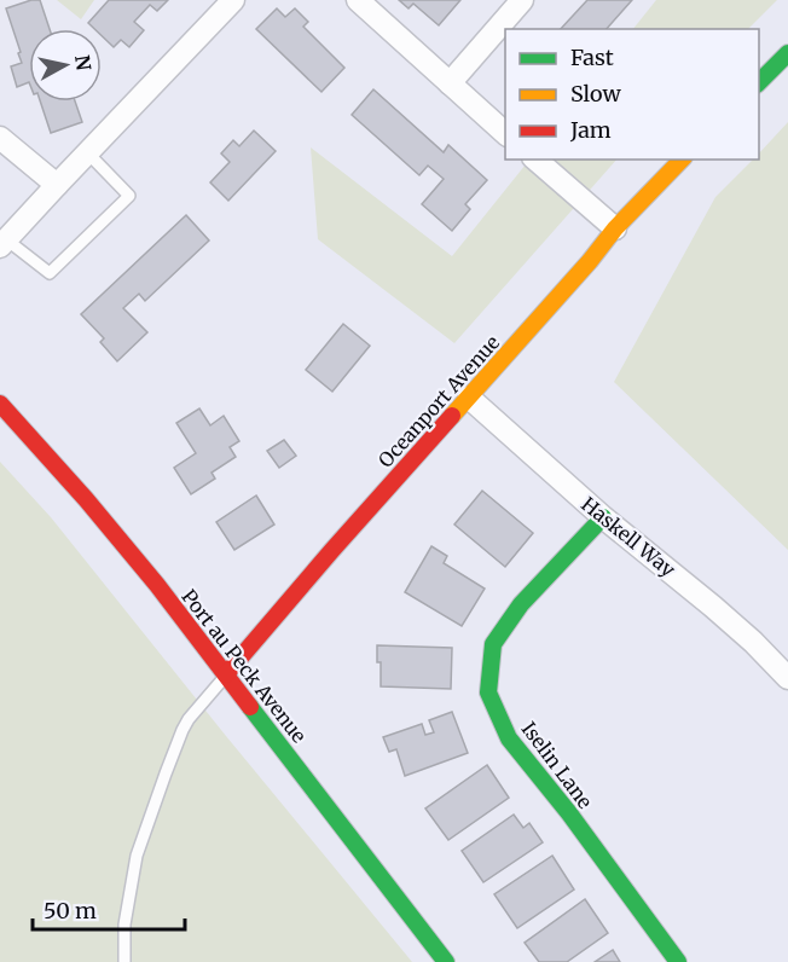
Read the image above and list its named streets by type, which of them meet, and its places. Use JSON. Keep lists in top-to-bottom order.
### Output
{
  "streets": {
    "street": [
      "Oceanport Avenue",
      "Haskell Way",
      "Port au Peck Avenue",
      "Iselin Lane"
    ]
  },
  "crossings": [
    ["Oceanport Avenue", "Haskell Way"],
    ["Oceanport Avenue", "Port au Peck Avenue"],
    ["Haskell Way", "Iselin Lane"]
  ],
  "legend": ["Fast", "Slow", "Jam"],
  "scale_bar": "50 m",
  "north": "right"
}
